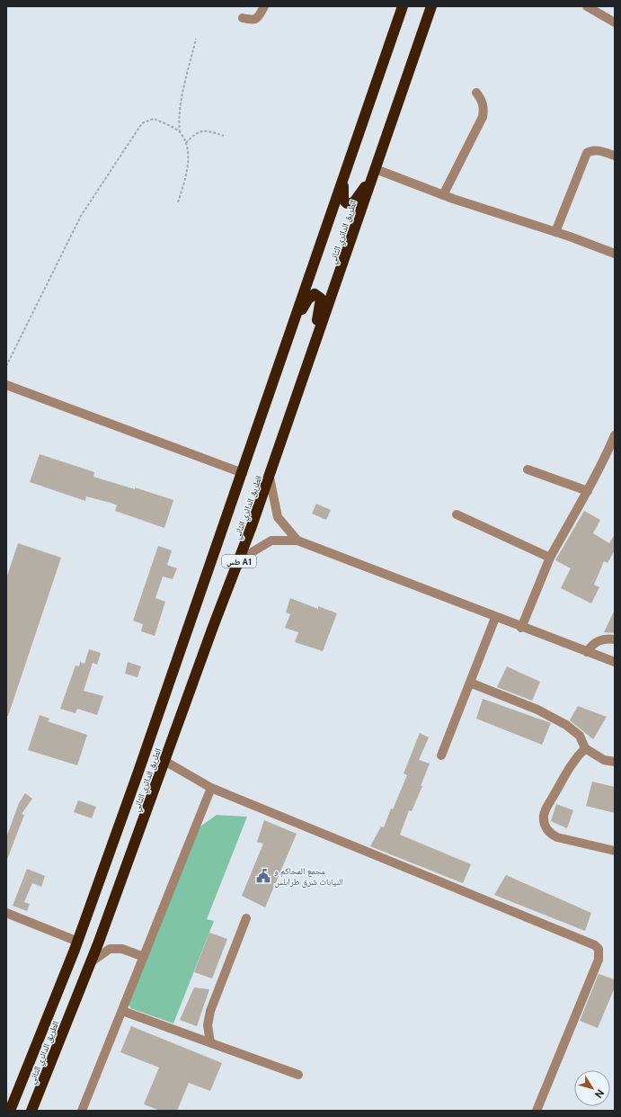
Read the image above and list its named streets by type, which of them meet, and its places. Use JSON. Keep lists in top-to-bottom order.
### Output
{
  "streets": {
    "highway": ["الطريق الدائري الثاني", "طس A1"]
  },
  "places": {
    "public building": ["مجمع المحاكم و النيابات شرق طرابلس"]
  },
  "north": "bottom right"
}
